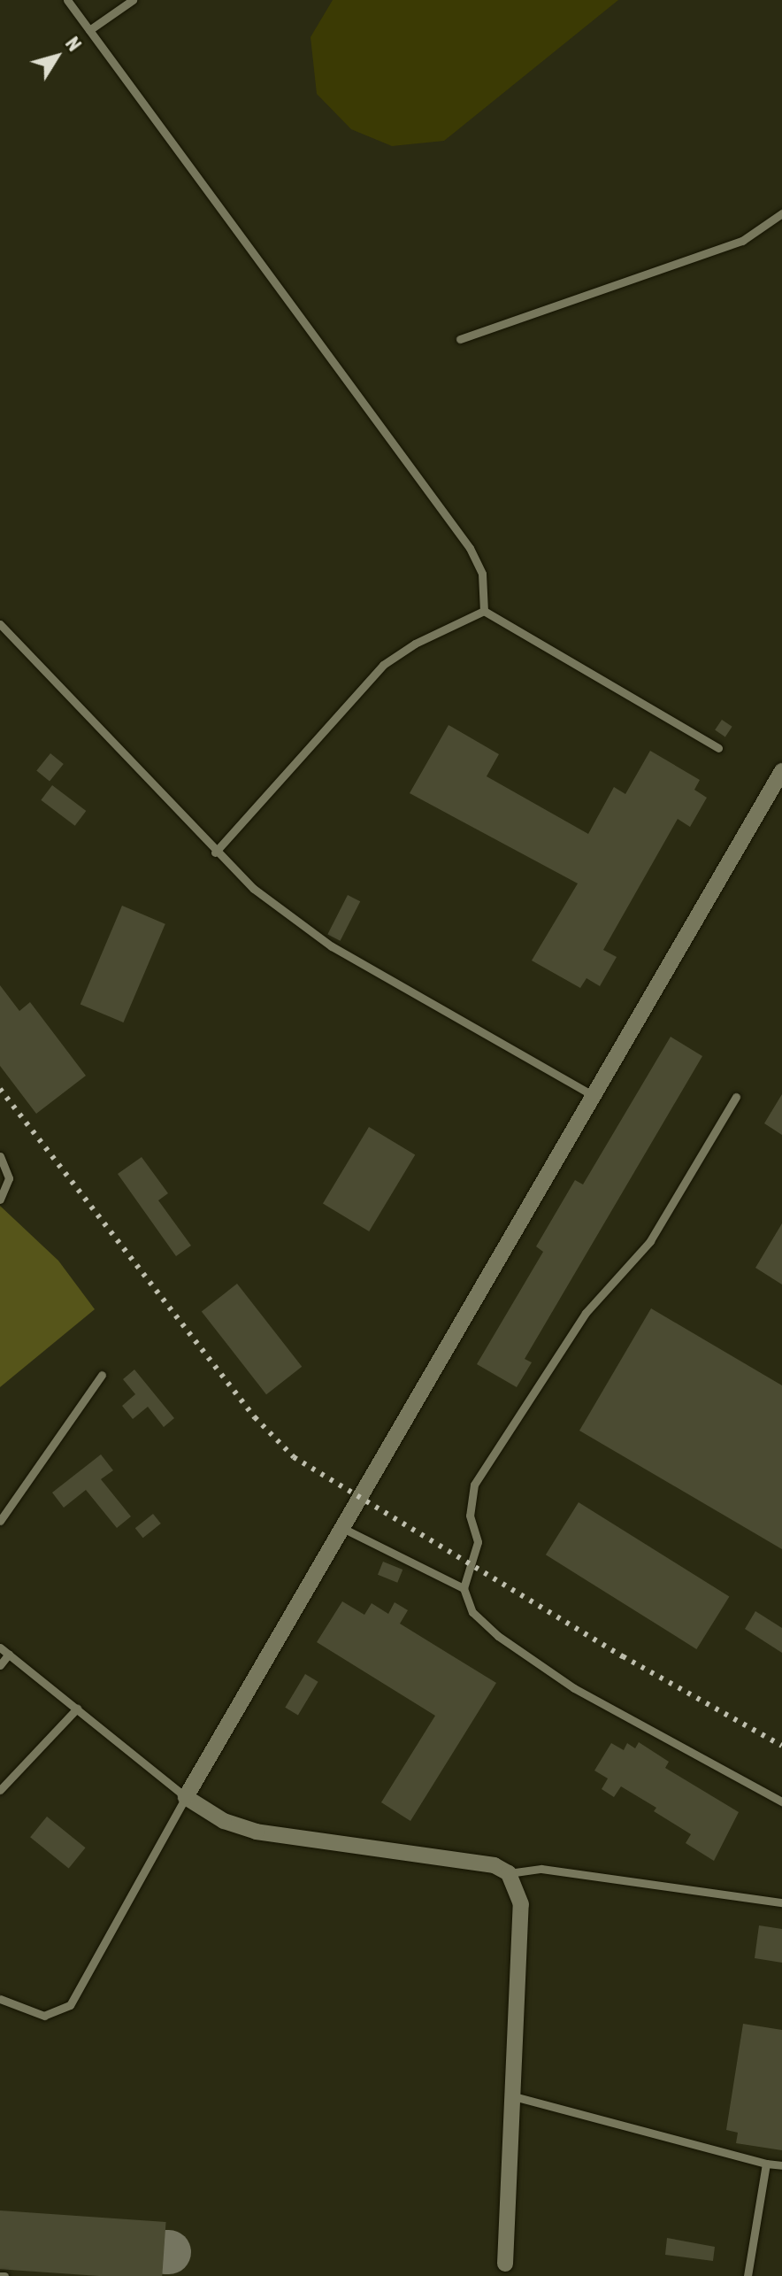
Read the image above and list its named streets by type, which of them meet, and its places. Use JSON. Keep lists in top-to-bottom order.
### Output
{
  "north": "top right"
}
